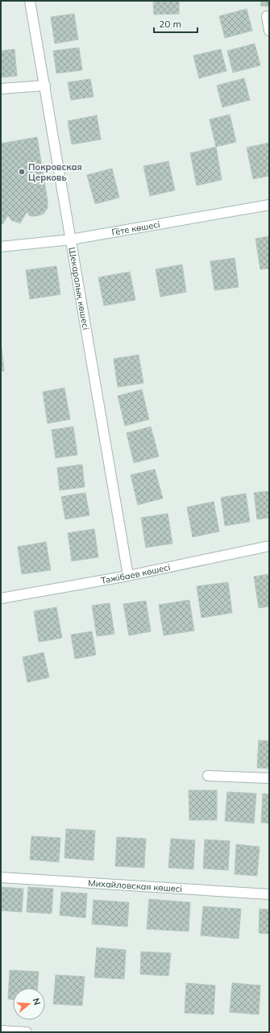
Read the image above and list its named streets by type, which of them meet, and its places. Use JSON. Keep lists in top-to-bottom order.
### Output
{
  "streets": {
    "street": [
      "Гёте көшесі",
      "Шекаралық көшесі",
      "Тәжібаев көшесі",
      "Михайловская көшесі"
    ]
  },
  "crossings": [
    ["Гёте көшесі", "Шекаралық көшесі"],
    ["Шекаралық көшесі", "Тәжібаев көшесі"]
  ],
  "places": ["Покровская Церковь"],
  "scale_bar": "20 m",
  "north": "right"
}
